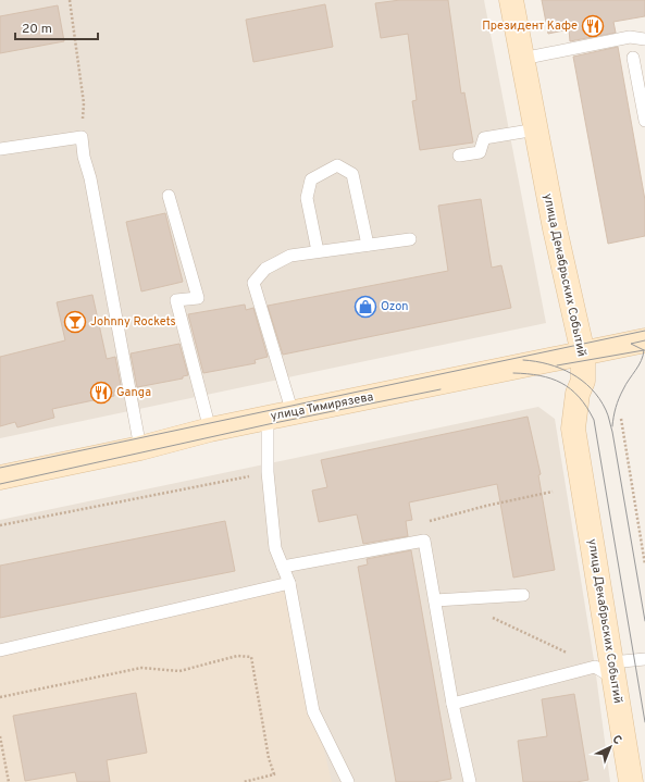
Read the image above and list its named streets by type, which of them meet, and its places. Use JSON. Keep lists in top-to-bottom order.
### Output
{
  "streets": {
    "main road": ["улица Декабрьских Событий", "улица Тимирязева"]
  },
  "crossings": [
    ["улица Декабрьских Событий", "улица Тимирязева"]
  ],
  "places": {
    "restaurant": ["Президент Кафе", "Ganga"],
    "shop": ["Ozon"],
    "bar": ["Johnny Rockets"]
  },
  "scale_bar": "20 m",
  "north": "top right"
}
